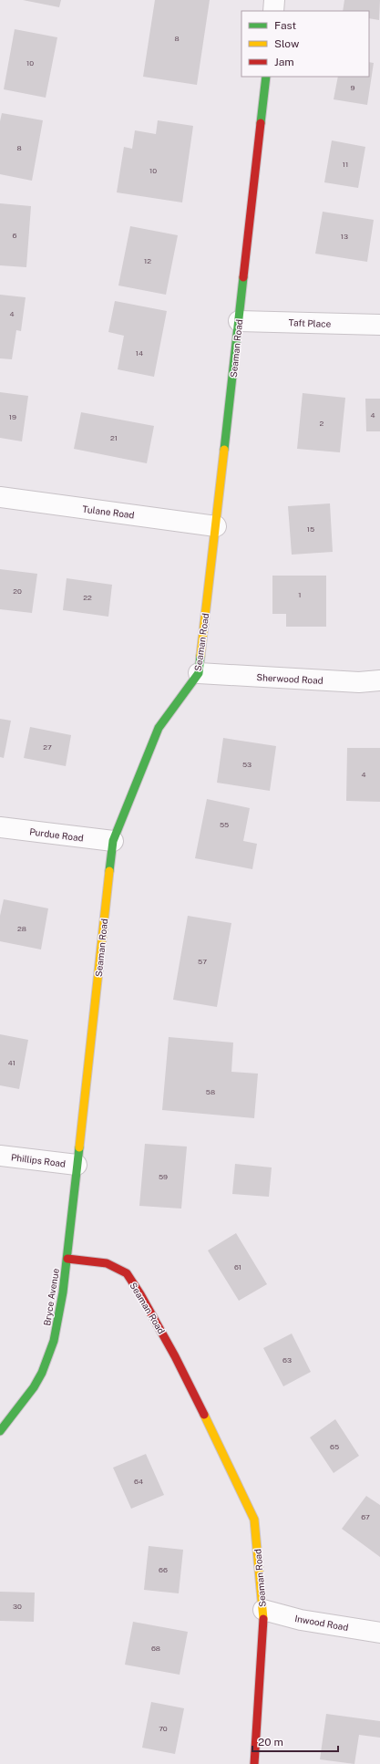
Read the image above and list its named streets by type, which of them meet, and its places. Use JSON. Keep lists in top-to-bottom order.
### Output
{
  "streets": {
    "street": [
      "Taft Place",
      "Seaman Road",
      "Tulane Road",
      "Sherwood Road",
      "Purdue Road",
      "Phillips Road",
      "Bryce Avenue",
      "Inwood Road"
    ]
  },
  "crossings": [
    ["Taft Place", "Seaman Road"],
    ["Seaman Road", "Tulane Road"],
    ["Seaman Road", "Sherwood Road"],
    ["Seaman Road", "Purdue Road"],
    ["Seaman Road", "Phillips Road"],
    ["Seaman Road", "Bryce Avenue"],
    ["Seaman Road", "Inwood Road"]
  ],
  "house_numbers": [
    "8",
    "10",
    "9",
    "8",
    "11",
    "10",
    "6",
    "13",
    "12",
    "4",
    "14",
    "4",
    "19",
    "2",
    "21",
    "15",
    "20",
    "1",
    "22",
    "27",
    "53",
    "4",
    "55",
    "28",
    "57",
    "41",
    "58",
    "59",
    "61",
    "63",
    "65",
    "64",
    "67",
    "66",
    "30",
    "68",
    "70"
  ],
  "legend": ["Fast", "Slow", "Jam"],
  "scale_bar": "20 m"
}
